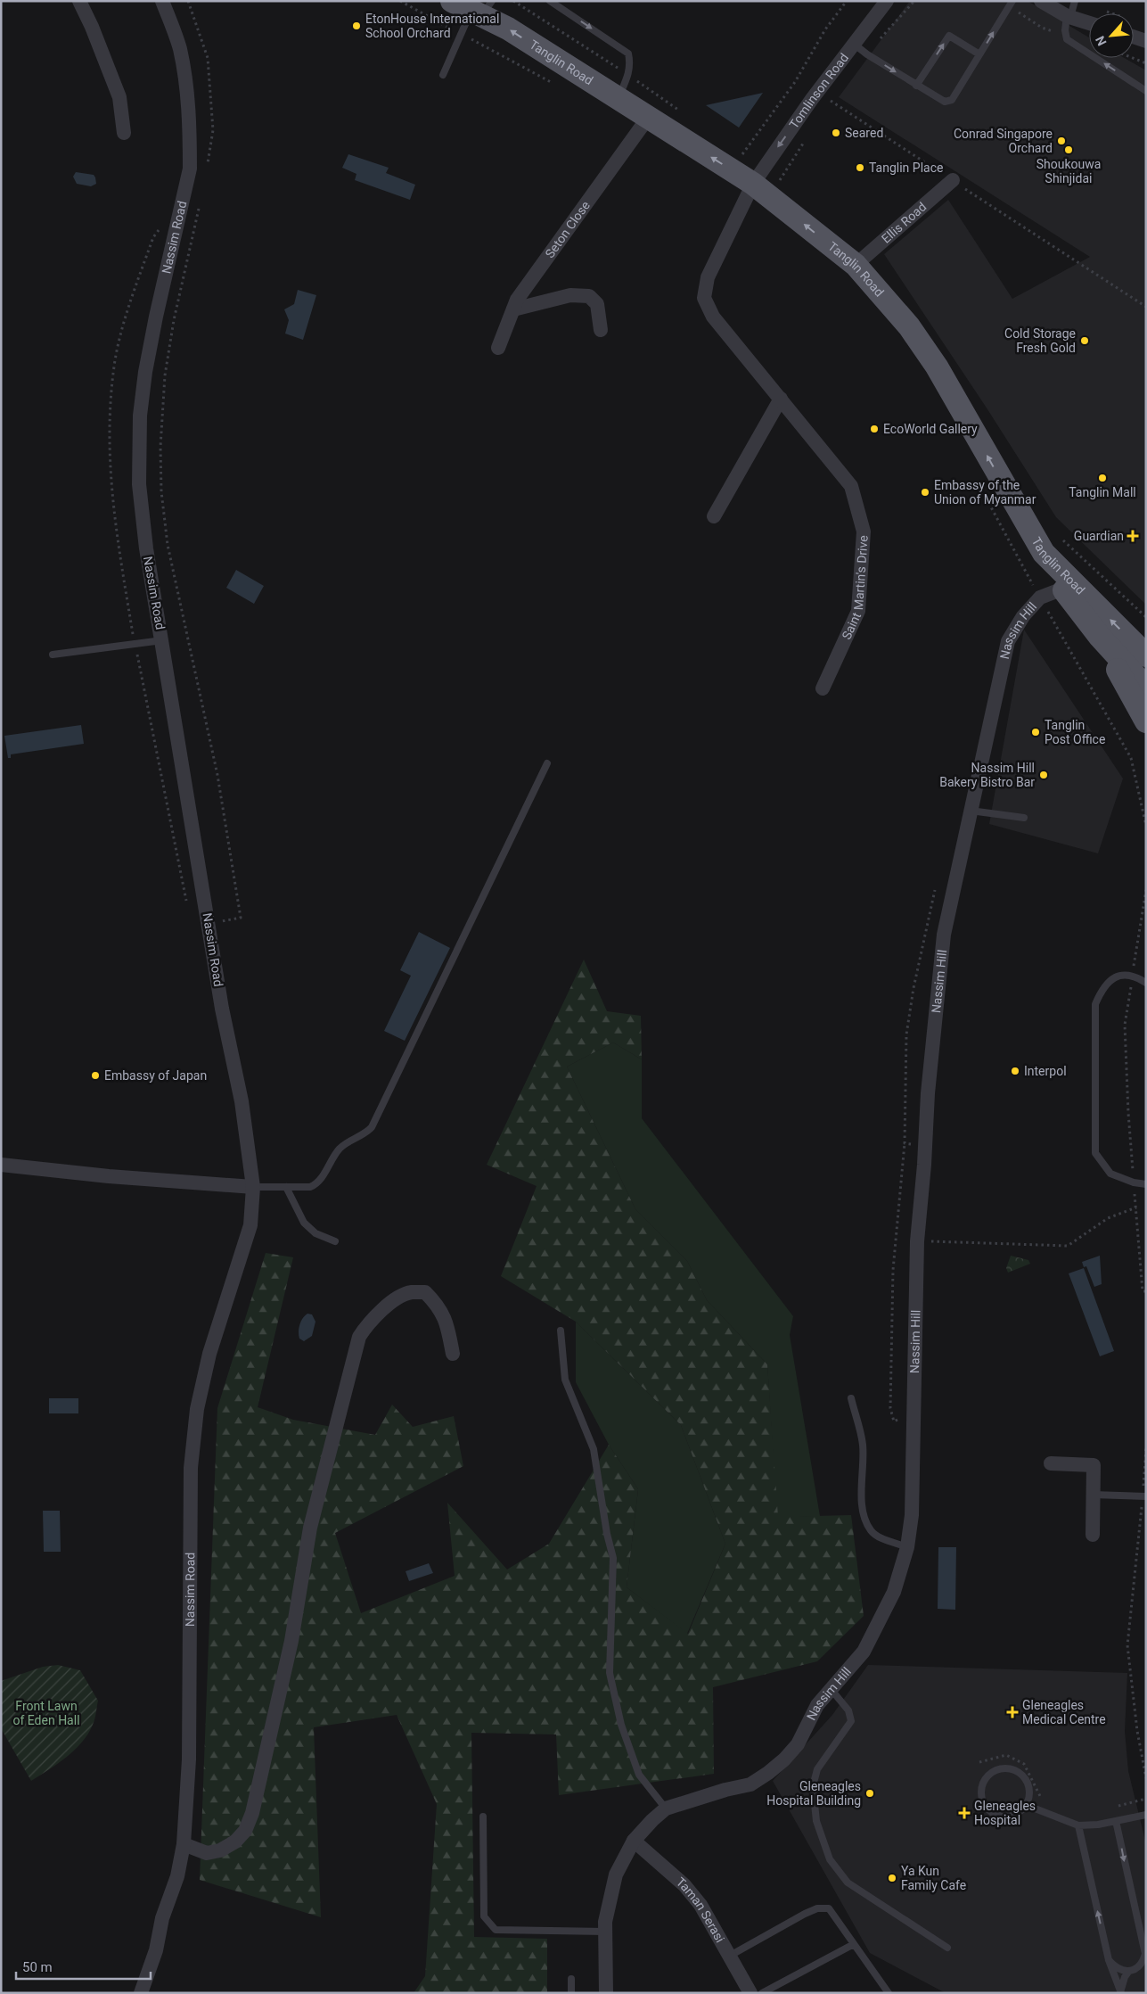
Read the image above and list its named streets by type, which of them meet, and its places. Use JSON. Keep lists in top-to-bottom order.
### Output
{
  "streets": {
    "main road": ["Tanglin Road"],
    "street": [
      "Tomlinson Road",
      "Ellis Road",
      "Seton Close",
      "Nassim Road",
      "Saint Martin's Drive",
      "Nassim Hill",
      "Taman Serasi"
    ]
  },
  "crossings": [
    ["Tanglin Road", "Tomlinson Road"],
    ["Tanglin Road", "Ellis Road"],
    ["Tanglin Road", "Seton Close"],
    ["Tanglin Road", "Saint Martin's Drive"],
    ["Tomlinson Road", "Saint Martin's Drive"],
    ["Nassim Hill", "Taman Serasi"]
  ],
  "one_way": ["Tanglin Road", "Tomlinson Road"],
  "parks": ["Front Lawn of Eden Hall"],
  "places": {
    "other": [
      "EtonHouse International School Orchard",
      "Seared",
      "Conrad Singapore Orchard",
      "Shoukouwa Shinjidai",
      "Tanglin Place",
      "Cold Storage Fresh Gold",
      "EcoWorld Gallery",
      "Tanglin Mall",
      "Embassy of the Union of Myanmar",
      "Tanglin Post Office",
      "Nassim Hill Bakery Bistro Bar",
      "Interpol",
      "Embassy of Japan",
      "Gleneagles Hospital Building",
      "Ya Kun Family Cafe"
    ],
    "health": ["Guardian", "Gleneagles Medical Centre", "Gleneagles Hospital"]
  },
  "scale_bar": "50 m",
  "north": "bottom left"
}
